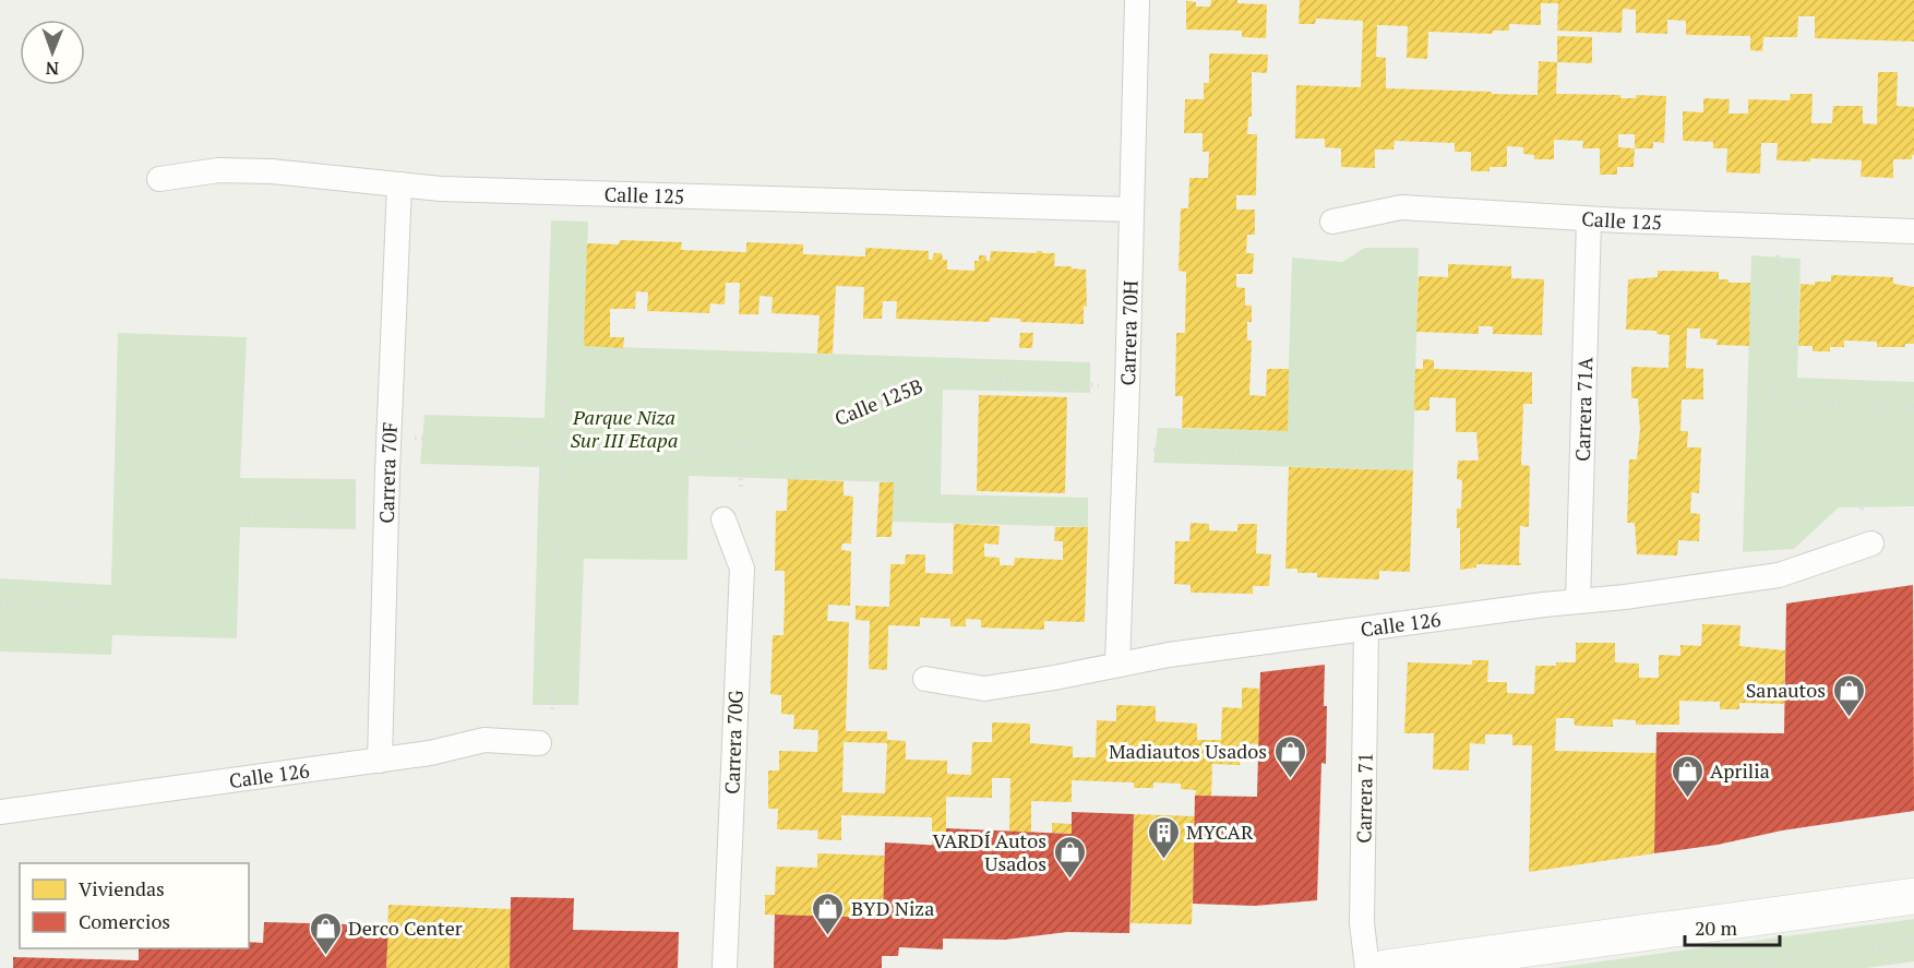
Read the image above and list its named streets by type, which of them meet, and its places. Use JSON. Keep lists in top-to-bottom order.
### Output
{
  "streets": {
    "street": [
      "Calle 125",
      "Carrera 70H",
      "Carrera 71A",
      "Carrera 70F",
      "Calle 126",
      "Carrera 70G",
      "Carrera 71"
    ],
    "path": ["Calle 125B"]
  },
  "crossings": [
    ["Calle 125", "Carrera 70H"],
    ["Calle 125", "Carrera 71A"],
    ["Calle 125", "Carrera 70F"],
    ["Carrera 70H", "Calle 126"],
    ["Carrera 71A", "Calle 126"],
    ["Carrera 70F", "Calle 126"],
    ["Calle 126", "Carrera 71"]
  ],
  "parks": ["Parque Niza Sur III Etapa"],
  "places": {
    "shop": [
      "Sanautos",
      "Madiautos Usados",
      "Aprilia",
      "VARDÍ Autos Usados",
      "BYD Niza",
      "Derco Center"
    ],
    "building": ["MYCAR"]
  },
  "legend": ["Viviendas", "Comercios"],
  "scale_bar": "20 m",
  "north": "bottom"
}
